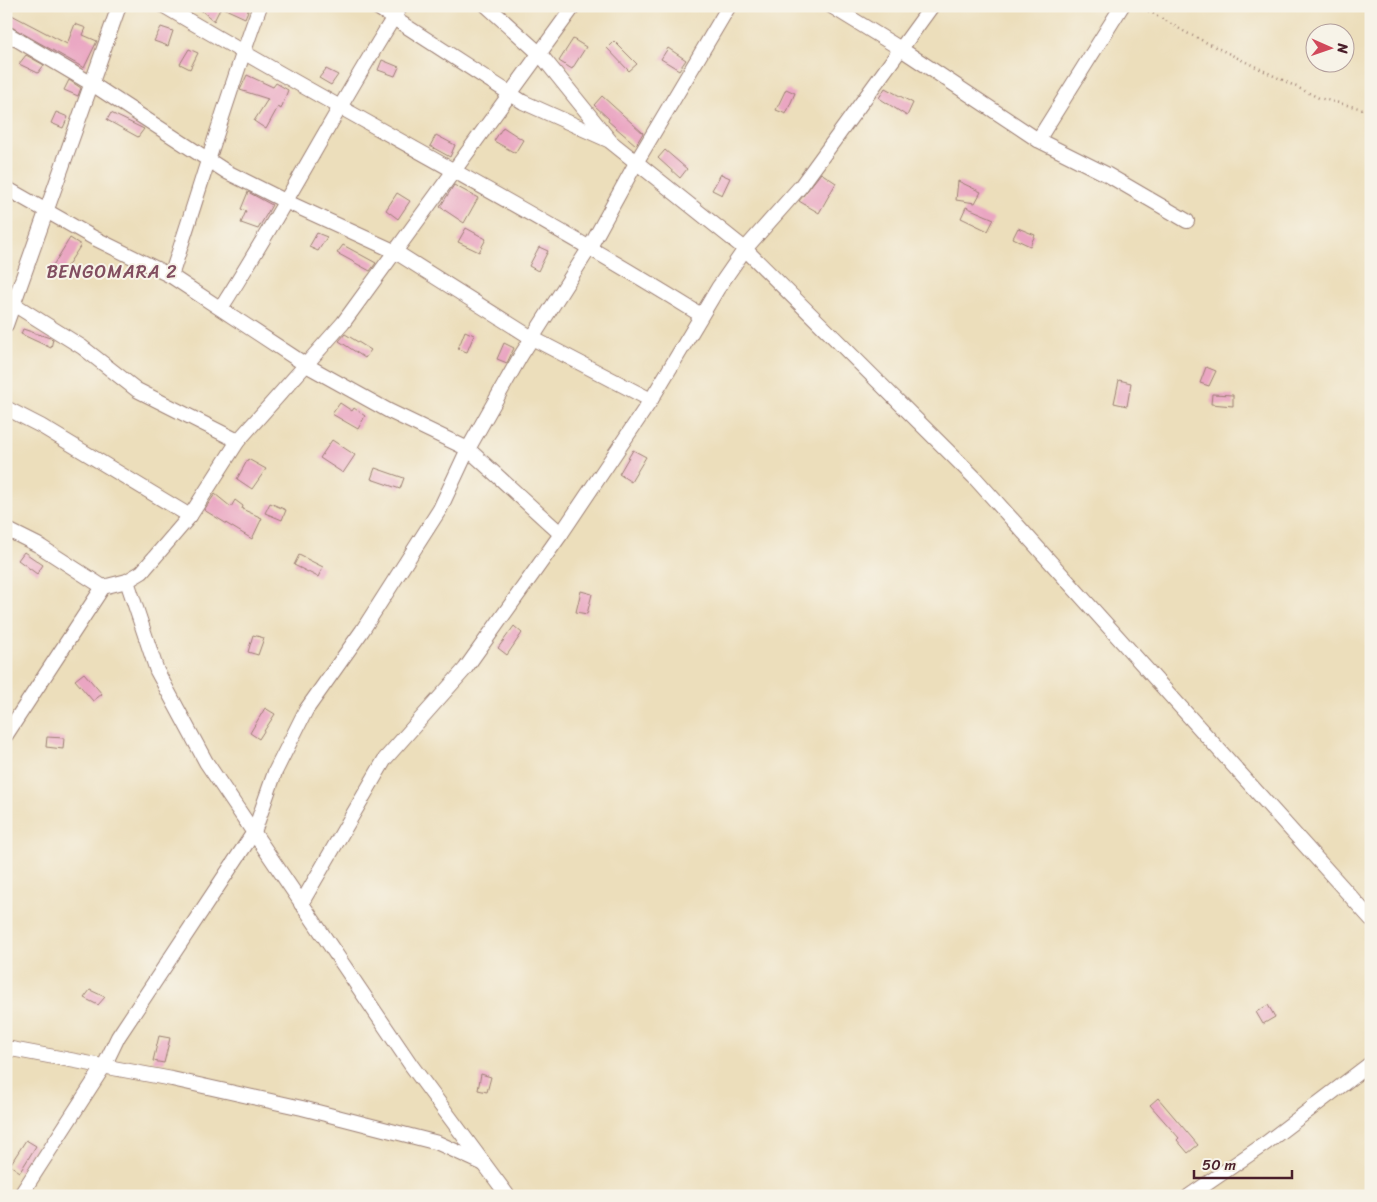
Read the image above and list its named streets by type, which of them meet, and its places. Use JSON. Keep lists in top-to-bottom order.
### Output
{
  "districts": ["BENGOMARA 2"],
  "scale_bar": "50 m",
  "north": "right"
}
